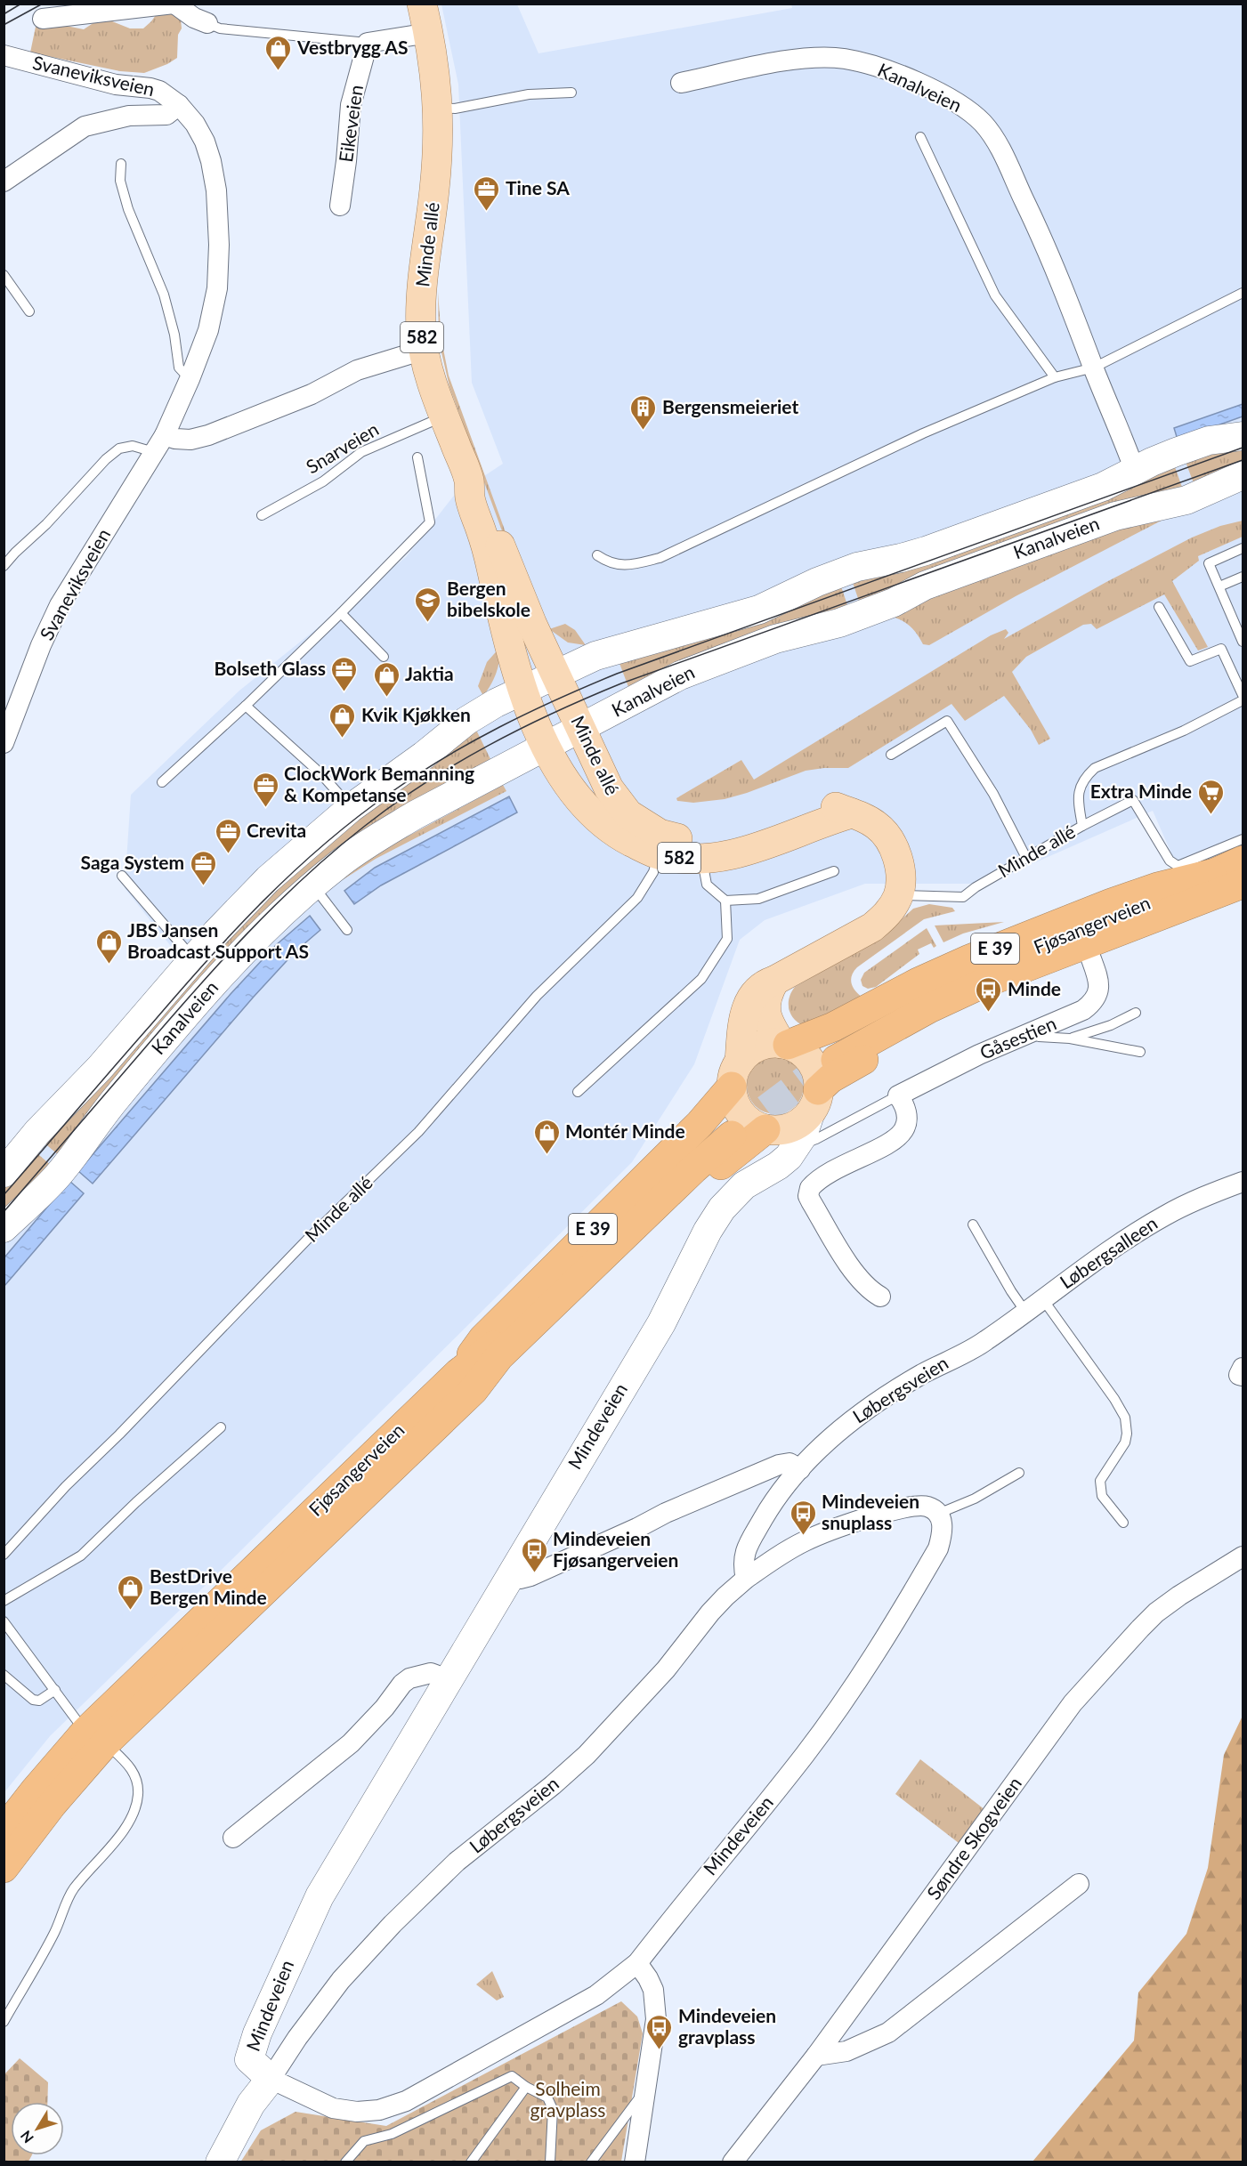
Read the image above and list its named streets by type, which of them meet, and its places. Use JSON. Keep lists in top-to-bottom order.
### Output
{
  "streets": {
    "highway": ["Fjøsangerveien", "E 39"],
    "main road": [
      "Kanalveien",
      "Minde allé",
      "582",
      "Løbergsveien",
      "Mindeveien"
    ],
    "street": [
      "Svaneviksveien",
      "Eikeveien",
      "Gåsestien",
      "Løbergsalleen",
      "Søndre Skogveien"
    ],
    "lane": ["Snarveien"]
  },
  "crossings": [
    ["Kanalveien", "Minde allé"],
    ["Minde allé", "Snarveien"],
    ["Fjøsangerveien", "E 39"],
    ["E 39", "Gåsestien"],
    ["Løbergsalleen", "Løbergsveien"],
    ["Løbergsveien", "Mindeveien"]
  ],
  "parks": ["Solheim gravplass"],
  "places": {
    "shop": [
      "Vestbrygg AS",
      "Jaktia",
      "Kvik Kjøkken",
      "JBS Jansen Broadcast Support AS",
      "Montér Minde",
      "BestDrive Bergen Minde"
    ],
    "office": [
      "Tine SA",
      "Bolseth Glass",
      "ClockWork Bemanning & Kompetanse",
      "Crevita",
      "Saga System"
    ],
    "building": ["Bergensmeieriet"],
    "school or university": ["Bergen bibelskole"],
    "supermarket": ["Extra Minde"],
    "bus stop": [
      "Minde",
      "Mindeveien snuplass",
      "Mindeveien Fjøsangerveien",
      "Mindeveien gravplass"
    ]
  },
  "north": "bottom left"
}
